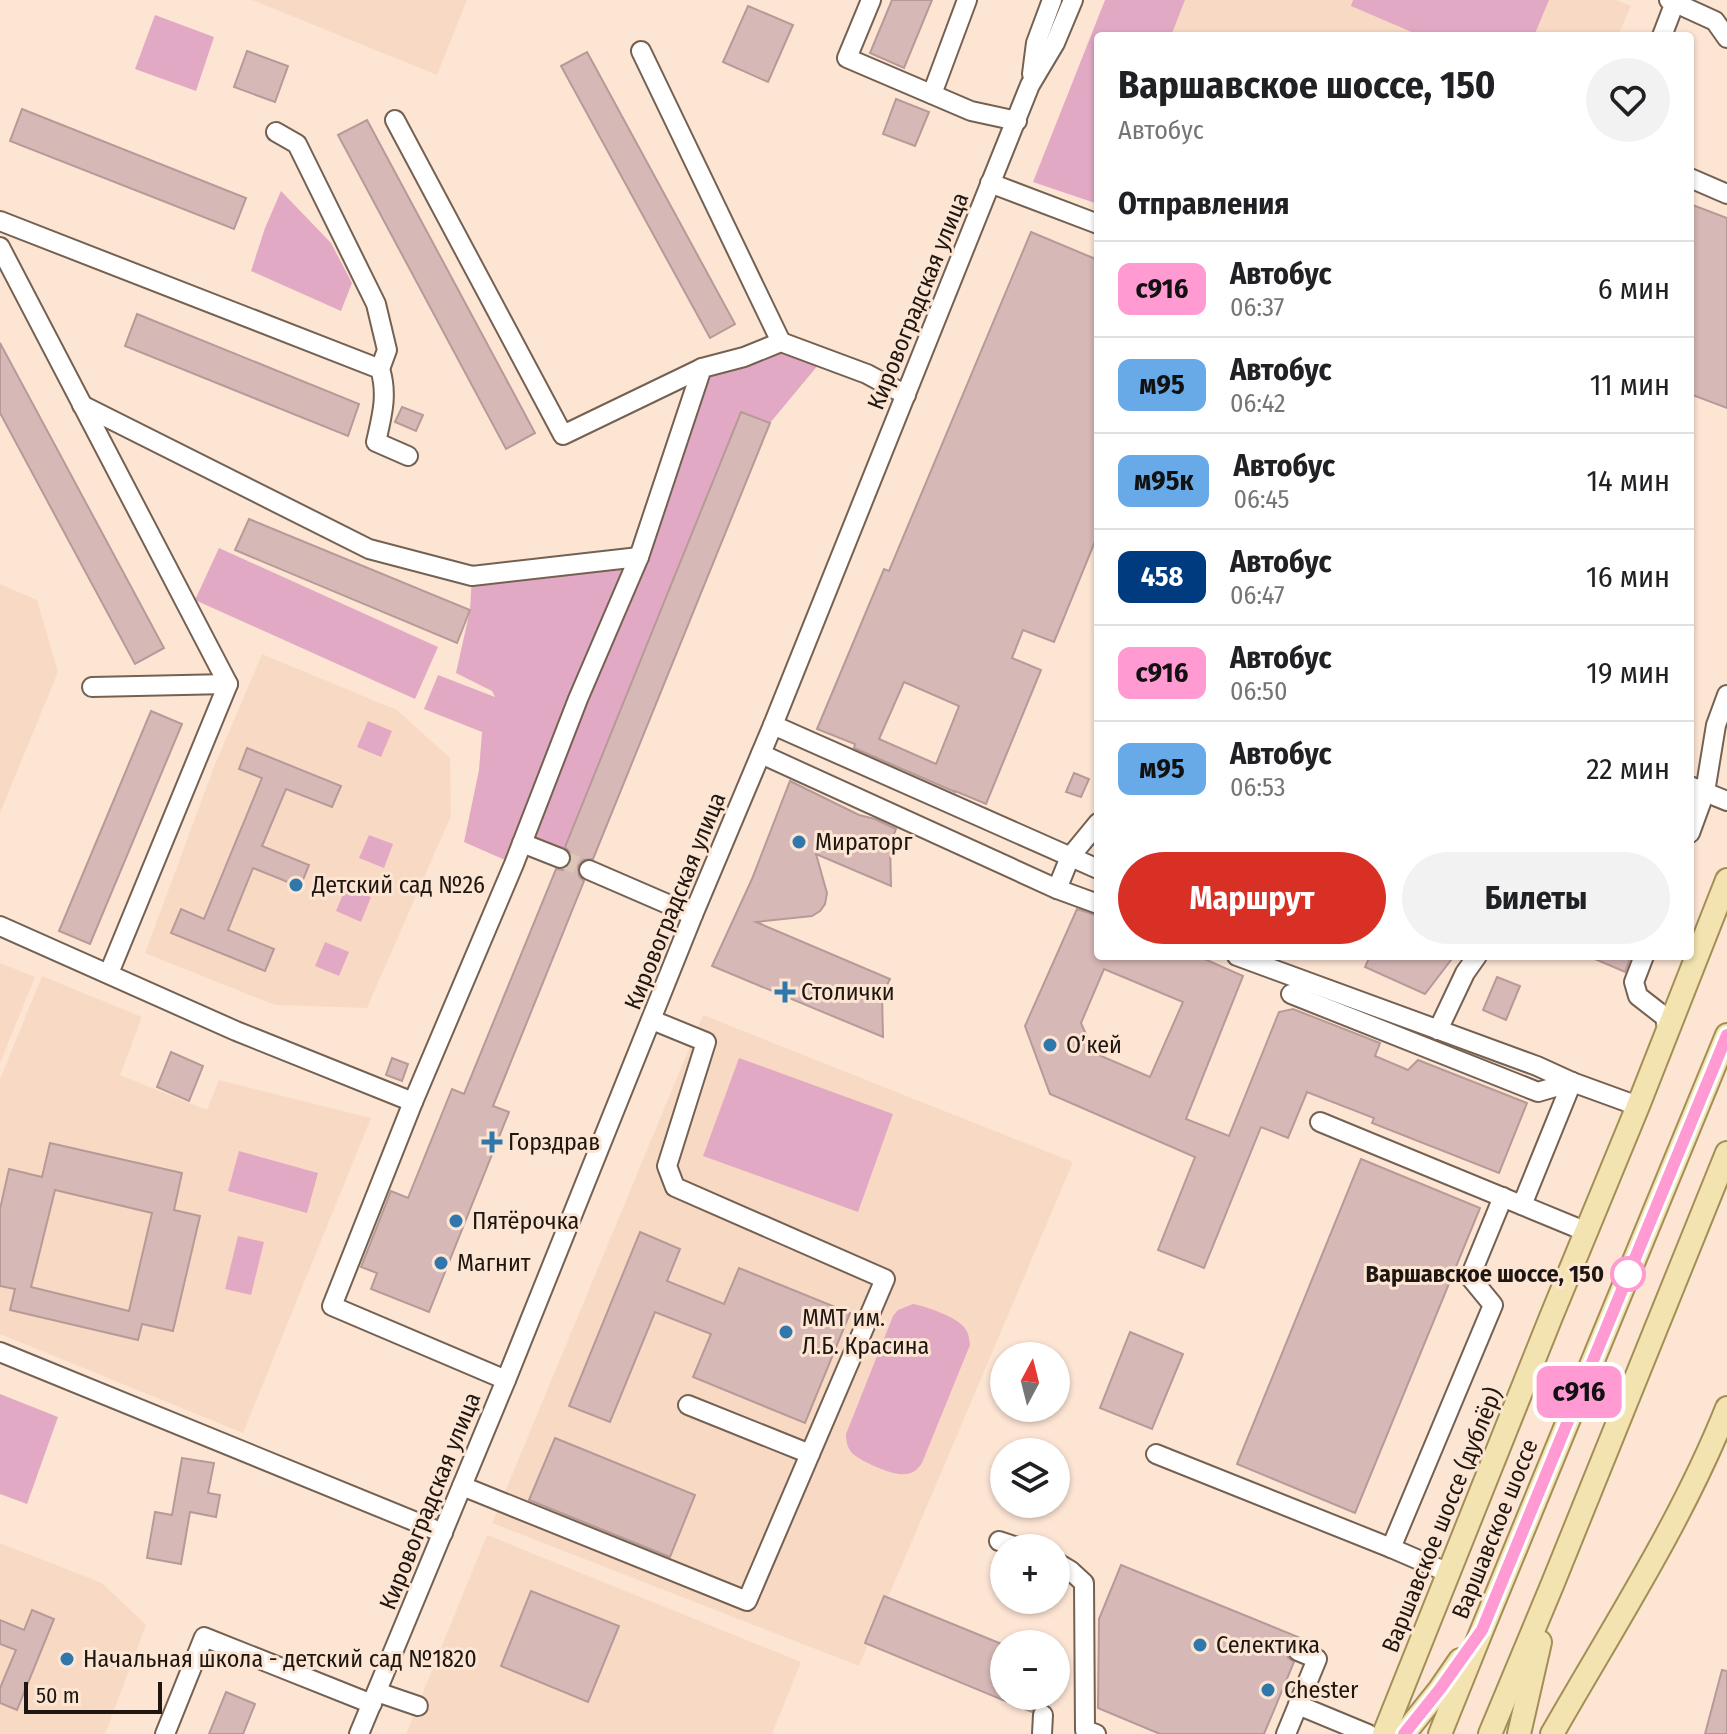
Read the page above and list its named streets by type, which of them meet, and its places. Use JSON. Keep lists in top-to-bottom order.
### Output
{
  "streets": {
    "main road": ["Варшавское шоссе (дублёр)", "Варшавское шоссе"],
    "street": ["Кировоградская улица"]
  },
  "places": {
    "other": [
      "Мираторг",
      "Детский сад №26",
      "О’кей",
      "Пятёрочка",
      "Магнит",
      "Варшавское шоссе, 150",
      "ММТ им. Л.Б. Красина",
      "Селектика",
      "Начальная школа - детский сад №1820",
      "Chester"
    ],
    "health": ["Столички", "Горздрав"]
  },
  "lines": ["bus line с916"],
  "scale_bar": "50 m",
  "north": "top",
  "page": {
    "on_map": "с916",
    "heading": [
      ["Варшавское шоссе, 150", "Автобус"],
      "Отправления"
    ],
    "list": [
      {
        "mark": "с916",
        "name": "Автобус",
        "note": "06:37",
        "value": "6 мин"
      },
      {
        "mark": "м95",
        "name": "Автобус",
        "note": "06:42",
        "value": "11 мин"
      },
      {
        "mark": "м95к",
        "name": "Автобус",
        "note": "06:45",
        "value": "14 мин"
      },
      {
        "mark": "458",
        "name": "Автобус",
        "note": "06:47",
        "value": "16 мин"
      },
      {
        "mark": "с916",
        "name": "Автобус",
        "note": "06:50",
        "value": "19 мин"
      },
      {
        "mark": "м95",
        "name": "Автобус",
        "note": "06:53",
        "value": "22 мин"
      }
    ],
    "buttons": ["Маршрут", "Билеты"],
    "map_buttons": ["+", "−"],
    "scale": "50 m"
  }
}
